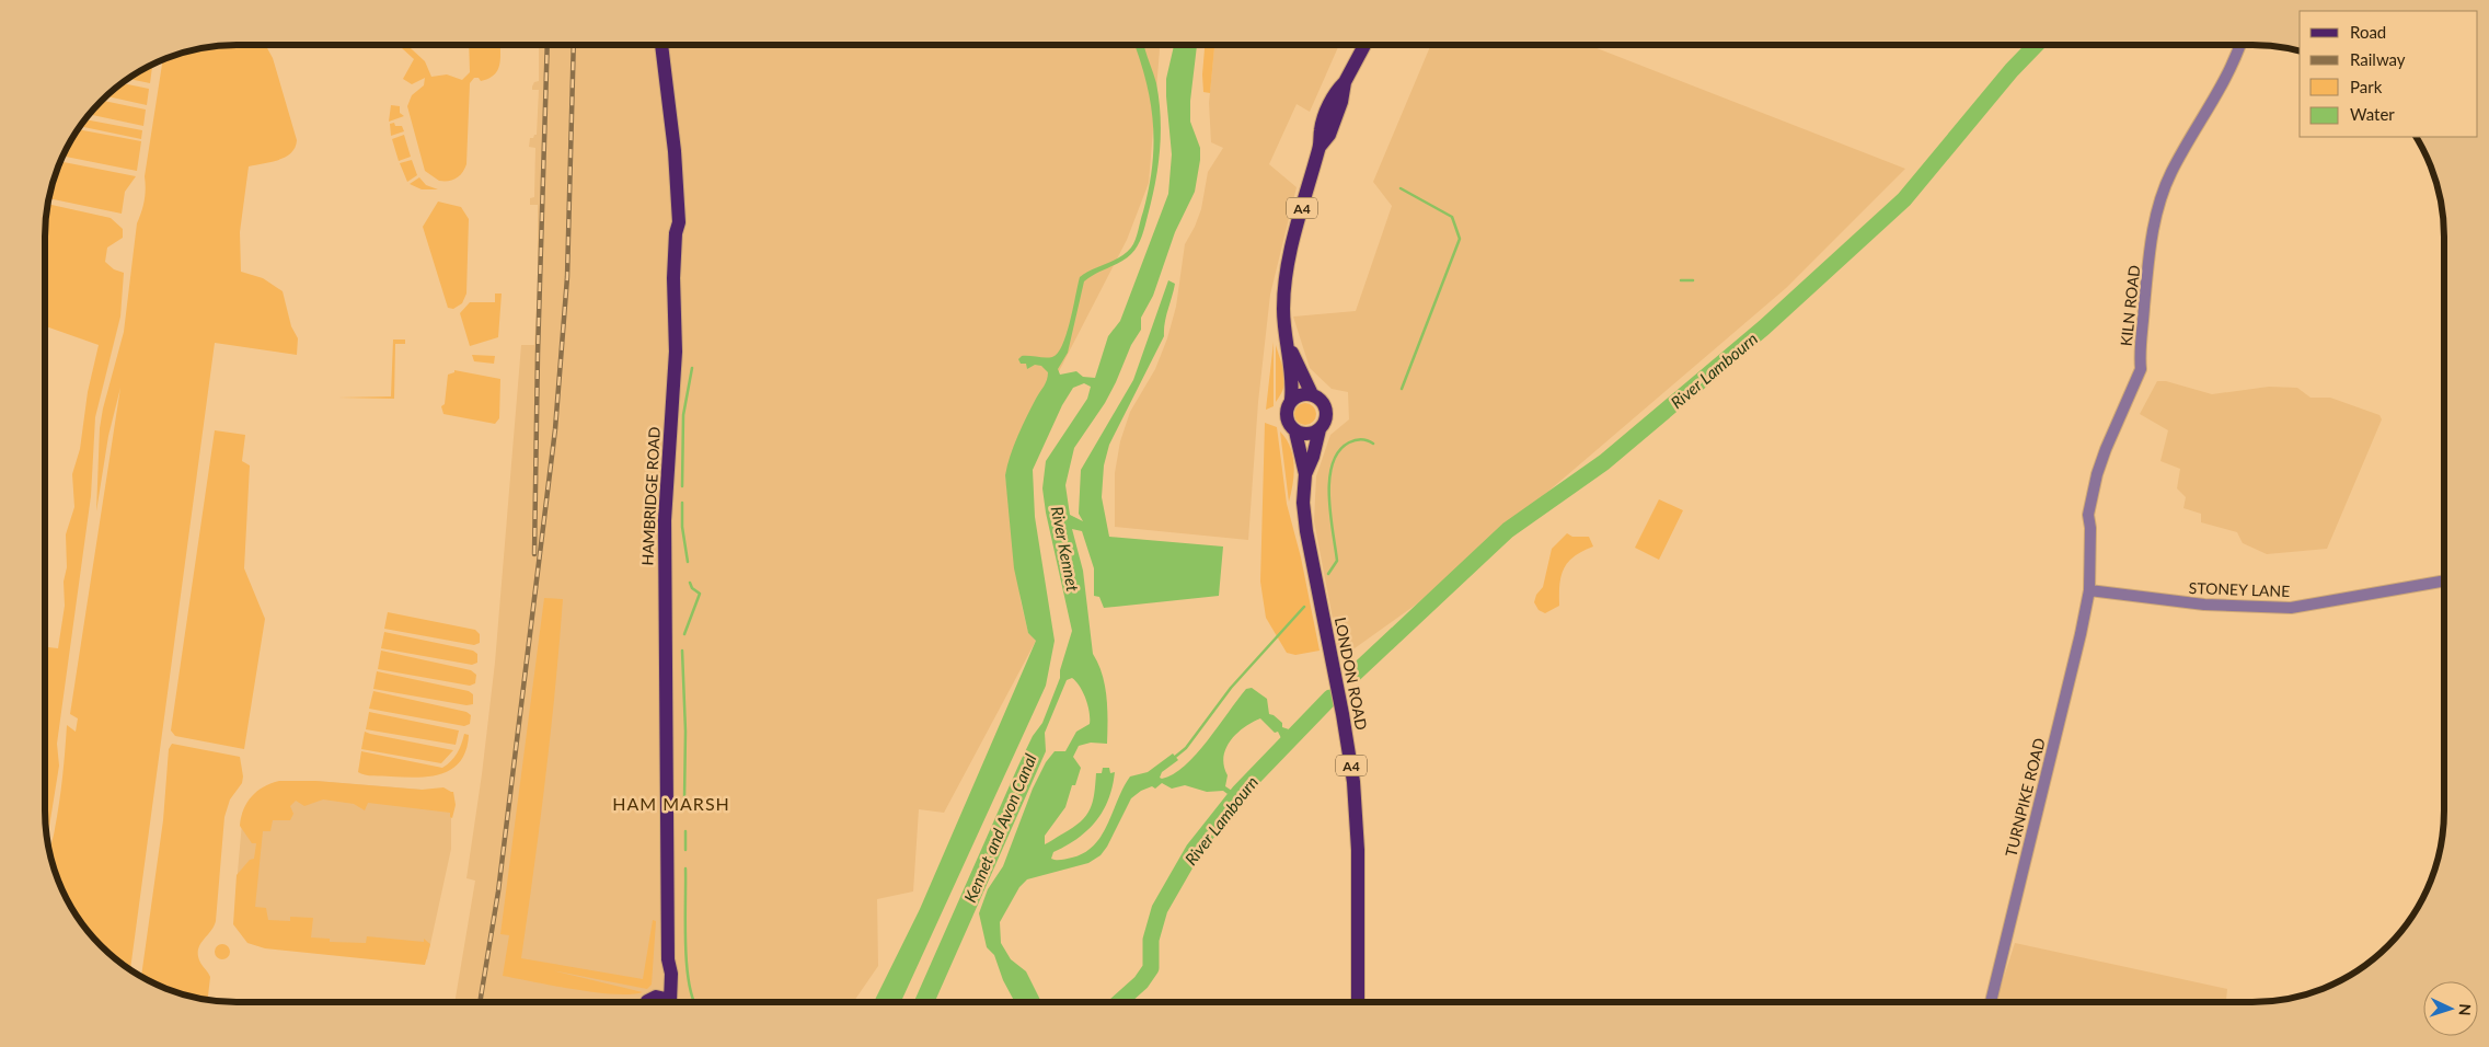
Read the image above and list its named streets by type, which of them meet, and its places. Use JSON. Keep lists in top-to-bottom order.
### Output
{
  "streets": {
    "main road": ["A4", "HAMBRIDGE ROAD", "LONDON ROAD"],
    "street": ["KILN ROAD", "STONEY LANE", "TURNPIKE ROAD"]
  },
  "crossings": [
    ["A4", "LONDON ROAD"],
    ["KILN ROAD", "STONEY LANE"],
    ["KILN ROAD", "TURNPIKE ROAD"],
    ["STONEY LANE", "TURNPIKE ROAD"]
  ],
  "districts": ["HAM MARSH"],
  "water": ["River Lambourn", "River Kennet", "Kennet and Avon Canal"],
  "legend": [
    "Road",
    "Railway",
    "Park",
    "Water"
  ],
  "north": "right"
}
